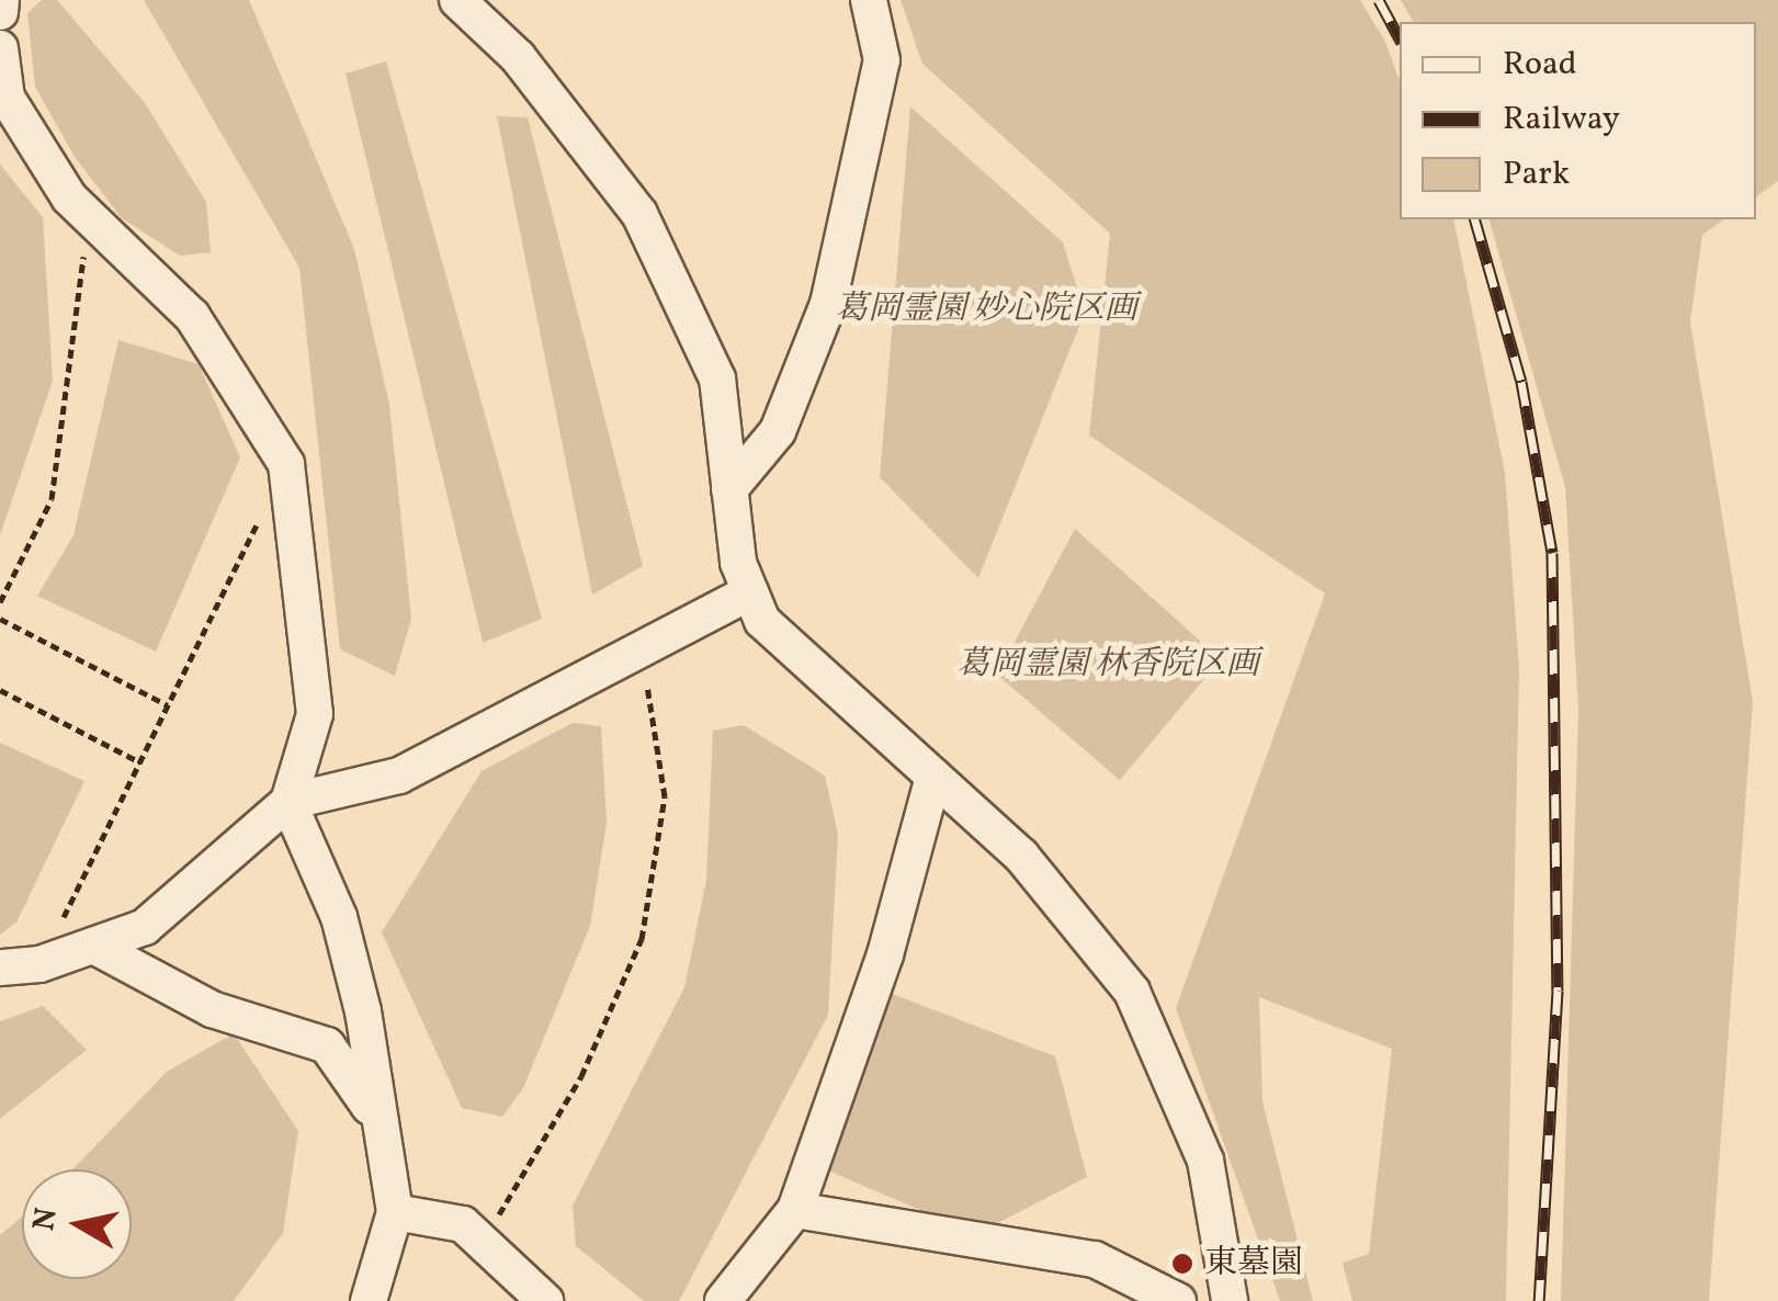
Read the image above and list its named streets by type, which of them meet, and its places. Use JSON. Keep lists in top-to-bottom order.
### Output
{
  "parks": ["葛岡霊園 妙心院区画", "葛岡霊園 林香院区画"],
  "places": ["東墓園"],
  "legend": ["Road", "Railway", "Park"],
  "north": "left"
}
